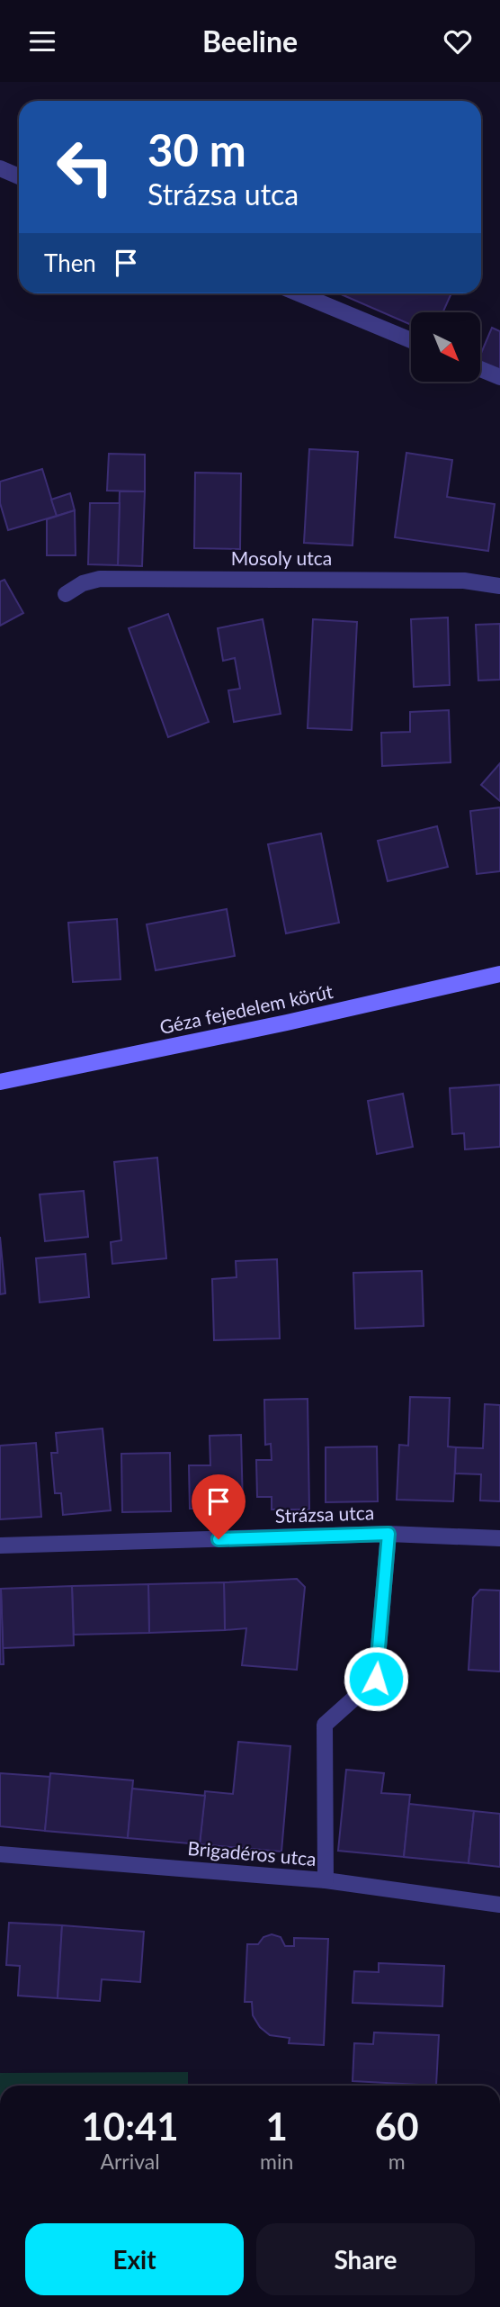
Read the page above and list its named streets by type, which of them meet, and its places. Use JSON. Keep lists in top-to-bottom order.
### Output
{
  "streets": {
    "street": [
      "Mosoly utca",
      "Géza fejedelem körút",
      "Strázsa utca",
      "Brigadéros utca"
    ]
  },
  "north": "bottom right",
  "page": {
    "header": "Beeline",
    "turn": ["30 m", "Strázsa utca"],
    "then": "Then",
    "eta": [
      "10:41",
      "Arrival",
      "1",
      "min",
      "60",
      "m"
    ],
    "buttons": ["Exit", "Share"]
  }
}
